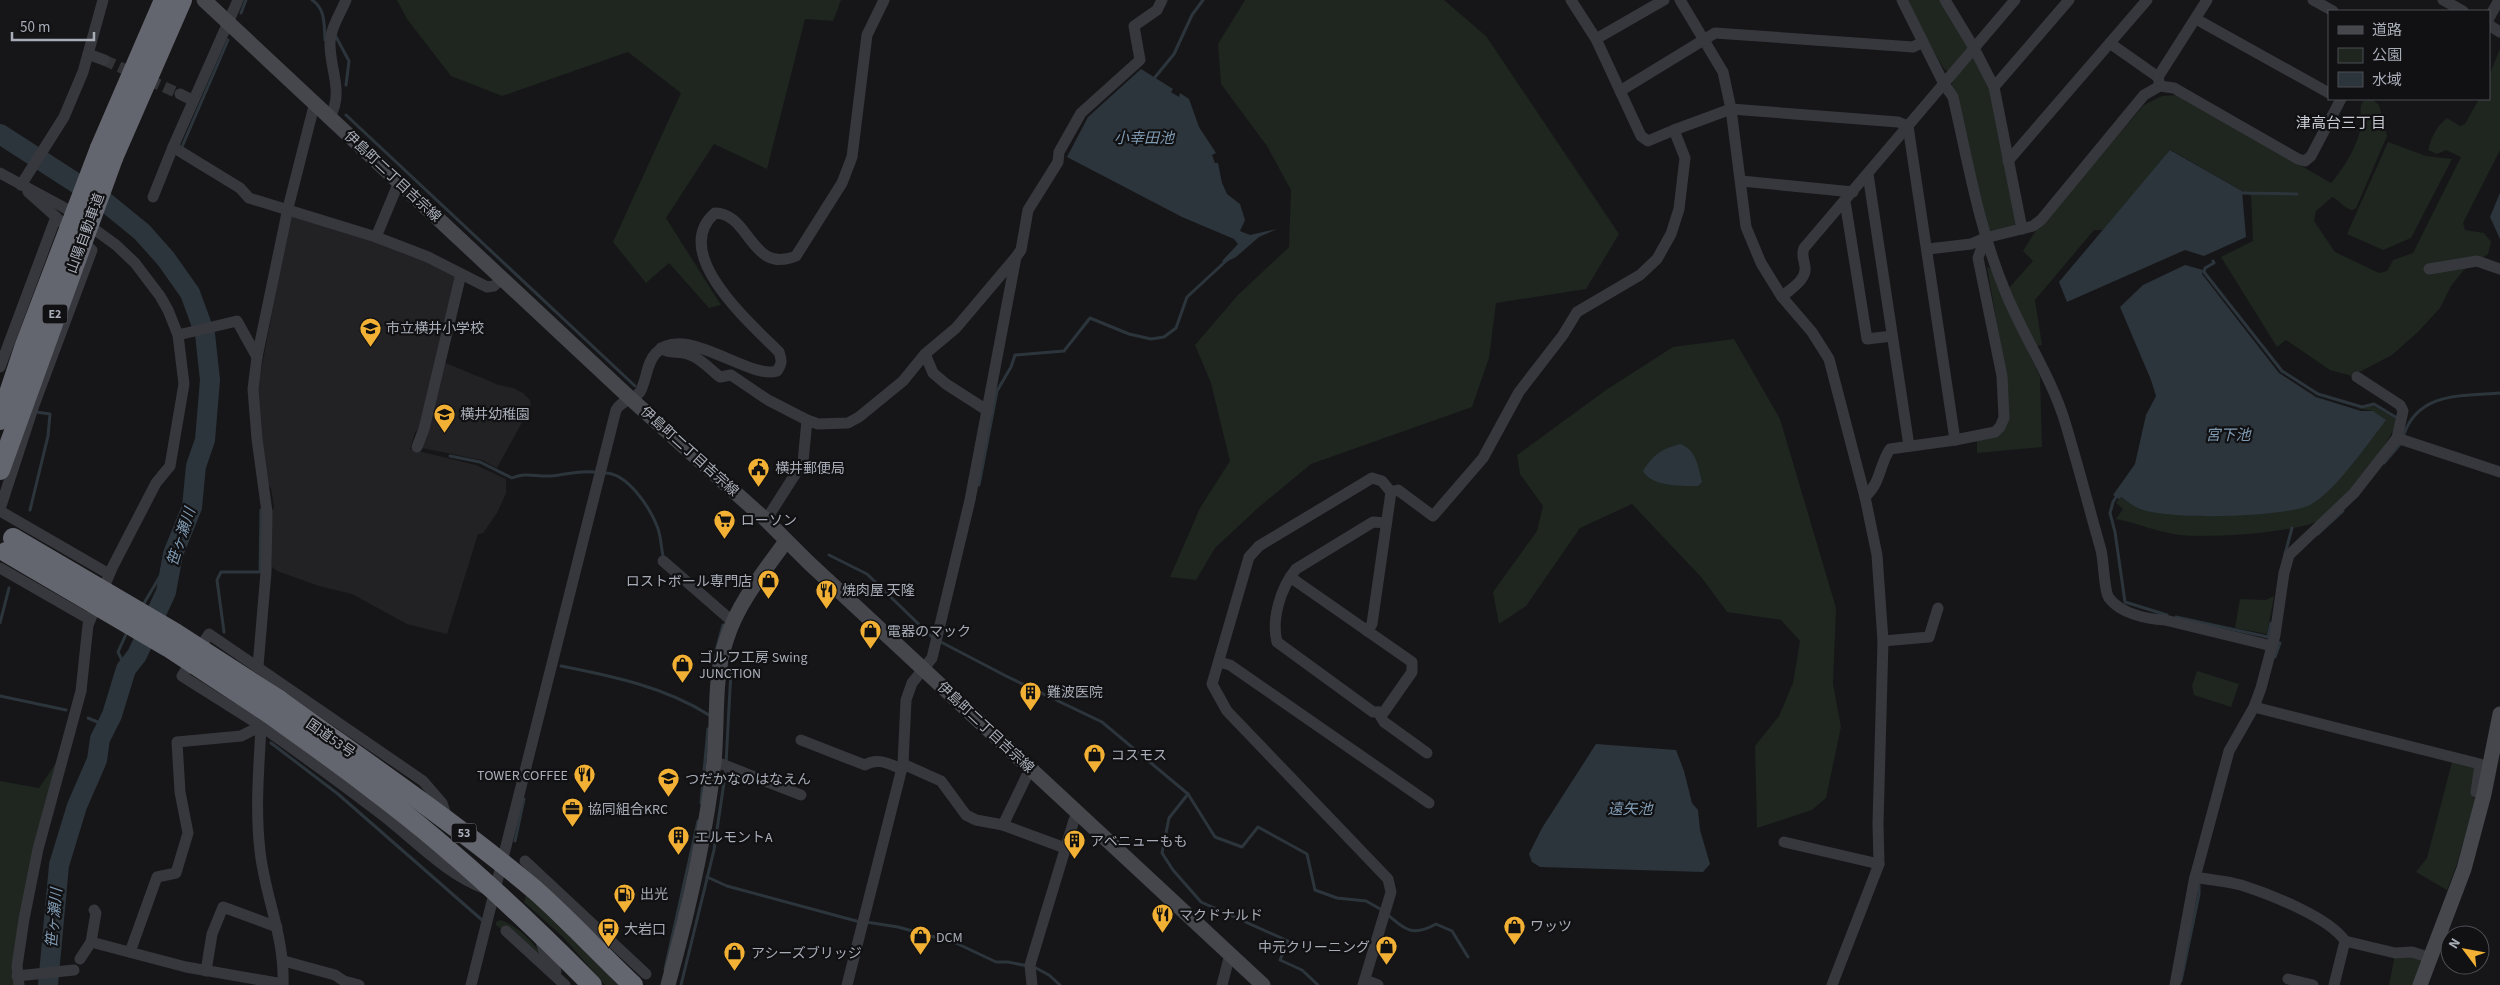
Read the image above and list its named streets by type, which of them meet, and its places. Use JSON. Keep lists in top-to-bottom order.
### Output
{
  "streets": {
    "highway": [
      "山陽自動車道",
      "E2",
      "国道53号",
      "53"
    ],
    "street": ["伊島町二丁目吉宗線"]
  },
  "districts": ["津高台三丁目"],
  "water": [
    "小幸田池",
    "宮下池",
    "笹ヶ瀬川",
    "遠矢池"
  ],
  "places": {
    "school or university": ["市立横井小学校", "横井幼稚園", "つだかなのはなえん"],
    "public building": ["横井郵便局"],
    "supermarket": ["ローソン"],
    "shop": [
      "ロストボール専門店",
      "電器のマック",
      "ゴルフ工房 Swing JUNCTION",
      "コスモス",
      "ワッツ",
      "DCM",
      "中元クリーニング",
      "アシーズブリッジ"
    ],
    "restaurant": ["焼肉屋 天隆", "TOWER COFFEE", "マクドナルド"],
    "building": ["難波医院", "エルモントA", "アベニューもも"],
    "office": ["協同組合KRC"],
    "fuel station": ["出光"],
    "bus stop": ["大岩口"]
  },
  "legend": ["道路", "公園", "水域"],
  "scale_bar": "50 m",
  "north": "top left"
}
